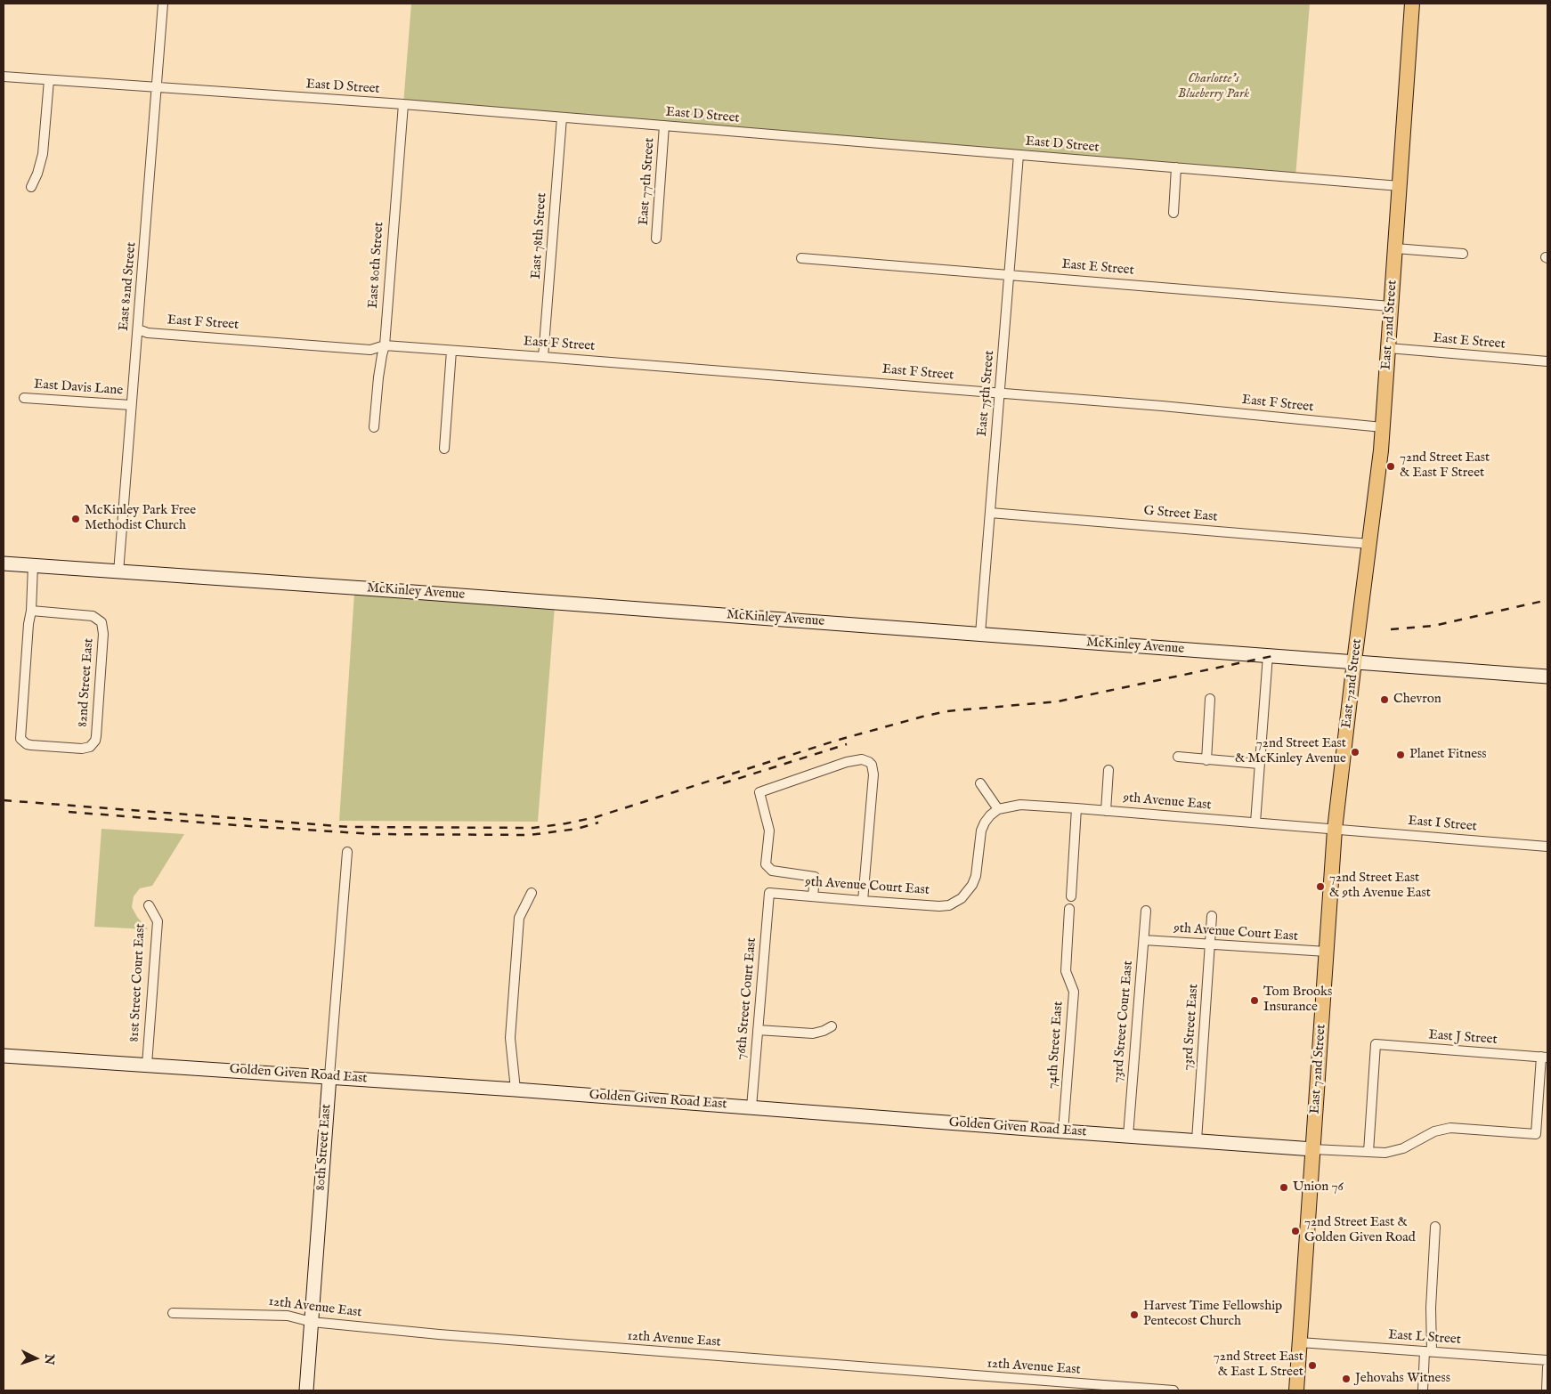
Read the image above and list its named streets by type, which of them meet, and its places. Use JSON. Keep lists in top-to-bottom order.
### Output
{
  "streets": {
    "main road": ["East 72nd Street"],
    "street": [
      "East D Street",
      "East 77th Street",
      "East 78th Street",
      "East 80th Street",
      "East E Street",
      "East 82nd Street",
      "East F Street",
      "East Davis Lane",
      "East 75th Street",
      "G Street East",
      "McKinley Avenue",
      "82nd Street East",
      "9th Avenue East",
      "East I Street",
      "9th Avenue Court East",
      "81st Street Court East",
      "76th Street Court East",
      "73rd Street Court East",
      "73rd Street East",
      "East J Street",
      "74th Street East",
      "Golden Given Road East",
      "80th Street East",
      "12th Avenue East",
      "East L Street"
    ]
  },
  "crossings": [
    ["East D Street", "East 77th Street"],
    ["East D Street", "East 78th Street"],
    ["East D Street", "East 80th Street"],
    ["East D Street", "East 82nd Street"],
    ["East D Street", "East 72nd Street"],
    ["East D Street", "East 75th Street"],
    ["East 78th Street", "East F Street"],
    ["East 80th Street", "East F Street"],
    ["East E Street", "East 72nd Street"],
    ["East E Street", "East 75th Street"],
    ["East 82nd Street", "East F Street"],
    ["East 82nd Street", "East Davis Lane"],
    ["East 82nd Street", "McKinley Avenue"],
    ["East F Street", "East 72nd Street"],
    ["East F Street", "East 75th Street"],
    ["East 72nd Street", "G Street East"],
    ["East 72nd Street", "McKinley Avenue"],
    ["East 72nd Street", "9th Avenue East"],
    ["East 72nd Street", "East I Street"],
    ["East 72nd Street", "9th Avenue Court East"],
    ["East 72nd Street", "Golden Given Road East"],
    ["East 72nd Street", "East L Street"],
    ["East 75th Street", "G Street East"],
    ["East 75th Street", "McKinley Avenue"],
    ["9th Avenue East", "East I Street"],
    ["9th Avenue East", "9th Avenue Court East"],
    ["9th Avenue Court East", "76th Street Court East"],
    ["9th Avenue Court East", "73rd Street Court East"],
    ["9th Avenue Court East", "73rd Street East"],
    ["81st Street Court East", "Golden Given Road East"],
    ["76th Street Court East", "Golden Given Road East"],
    ["73rd Street Court East", "Golden Given Road East"],
    ["73rd Street East", "Golden Given Road East"],
    ["74th Street East", "Golden Given Road East"],
    ["Golden Given Road East", "80th Street East"],
    ["80th Street East", "12th Avenue East"]
  ],
  "parks": ["Charlotte's Blueberry Park"],
  "places": [
    "72nd Street East & East F Street",
    "McKinley Park Free Methodist Church",
    "Chevron",
    "72nd Street East & McKinley Avenue",
    "Planet Fitness",
    "72nd Street East & 9th Avenue East",
    "Tom Brooks Insurance",
    "Union 76",
    "72nd Street East & Golden Given Road",
    "Harvest Time Fellowship Pentecost Church",
    "72nd Street East & East L Street",
    "Jehovahs Witness"
  ],
  "north": "right"
}
